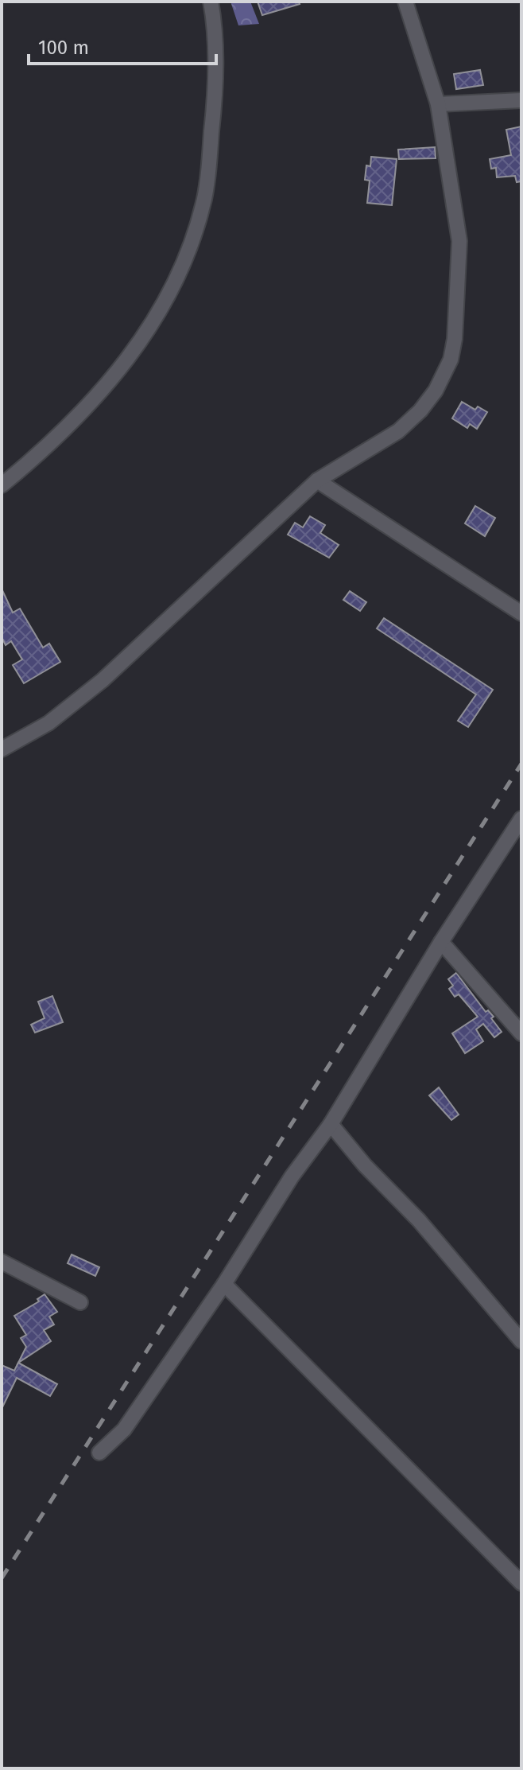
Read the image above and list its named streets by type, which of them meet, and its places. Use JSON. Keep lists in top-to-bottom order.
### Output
{
  "scale_bar": "100 m"
}
